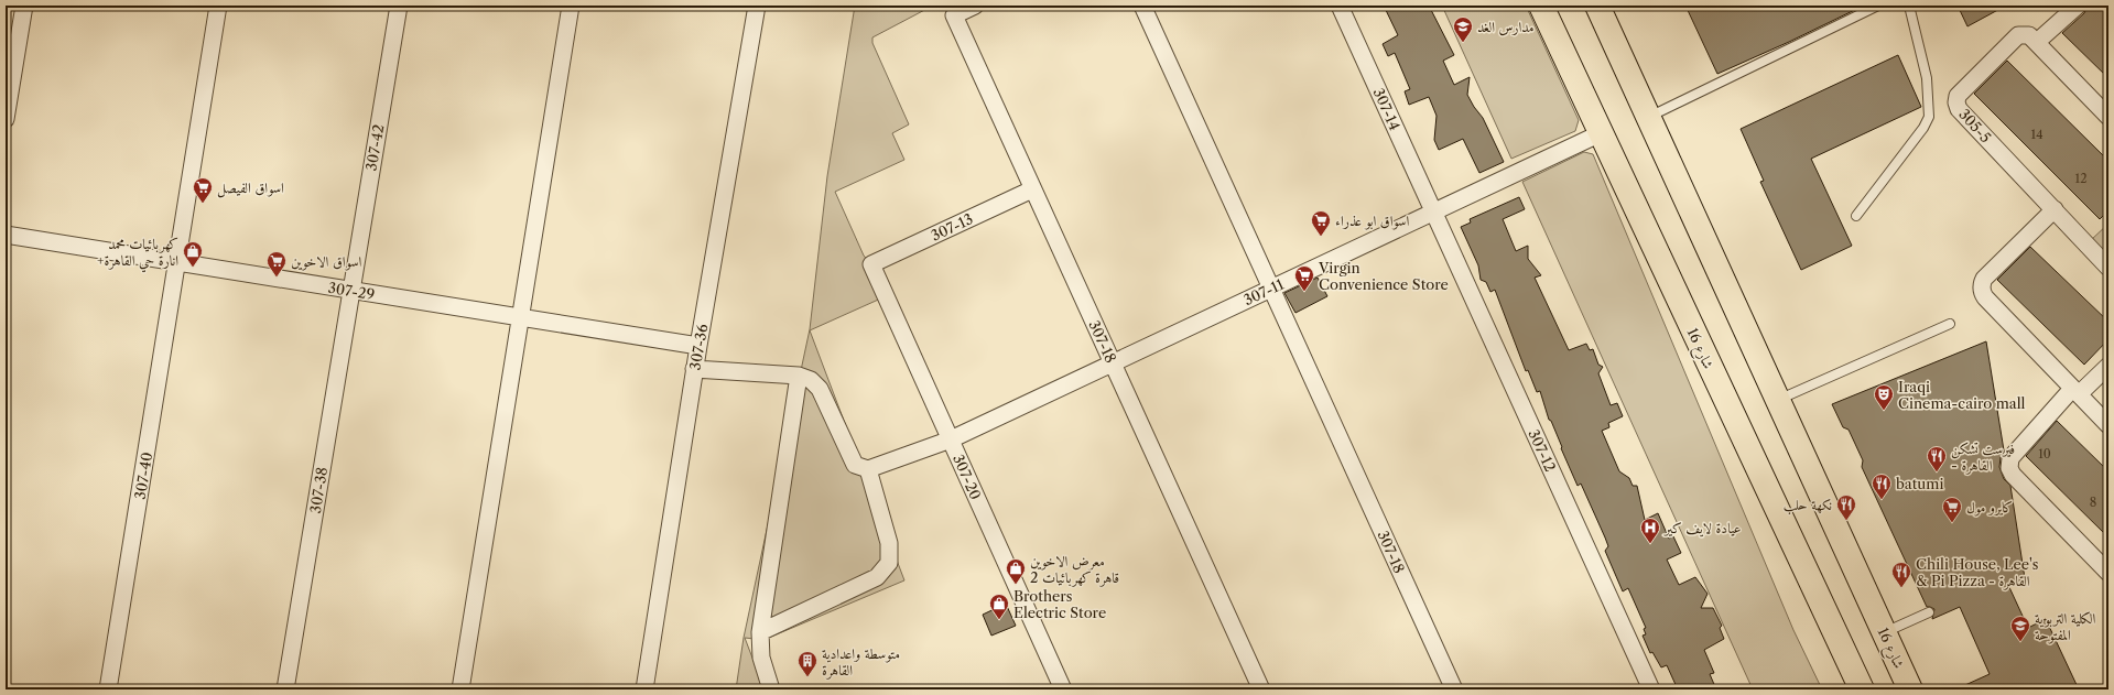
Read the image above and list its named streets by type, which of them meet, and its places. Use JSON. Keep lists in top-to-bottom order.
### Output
{
  "streets": {
    "main road": ["شارع 16"],
    "street": [
      "307-14",
      "305-5",
      "307-42",
      "307-13",
      "307-29",
      "307-11",
      "307-18",
      "307-36",
      "307-12",
      "307-40",
      "307-20",
      "307-38"
    ]
  },
  "crossings": [
    ["307-14", "307-11"],
    ["307-14", "307-12"],
    ["307-42", "307-29"],
    ["307-42", "307-38"],
    ["307-13", "307-18"],
    ["307-13", "307-20"],
    ["307-29", "307-36"],
    ["307-29", "307-40"],
    ["307-29", "307-38"],
    ["307-11", "307-18"],
    ["307-11", "شارع 16"],
    ["307-11", "307-12"],
    ["307-11", "307-20"]
  ],
  "places": {
    "school or university": ["مدارس الغد", "الكلية التربوية المفتوحة"],
    "supermarket": [
      "اسواق الفيصل",
      "اسواق ابو عذراء",
      "اسواق الاخوين",
      "Virgin Convenience Store",
      "كايرو مول"
    ],
    "shop": ["كهربائيات محمد +انارة حي القاهرة", "معرض الاخوين قاهرة كهربائيات 2", "Brothers Electric Store"],
    "theatre": ["Iraqi Cinema-cairo mall"],
    "restaurant": [
      "فيرست تشكن - القاهرة",
      "batumi",
      "نكهة حلب",
      "Chili House, Lee's & Pi Pizza - القاهرة"
    ],
    "hospital": ["عيادة لايف كير"],
    "building": ["متوسطة واعدادية القاهرة"]
  },
  "house_numbers": [
    "14",
    "12",
    "10",
    "8"
  ]
}
